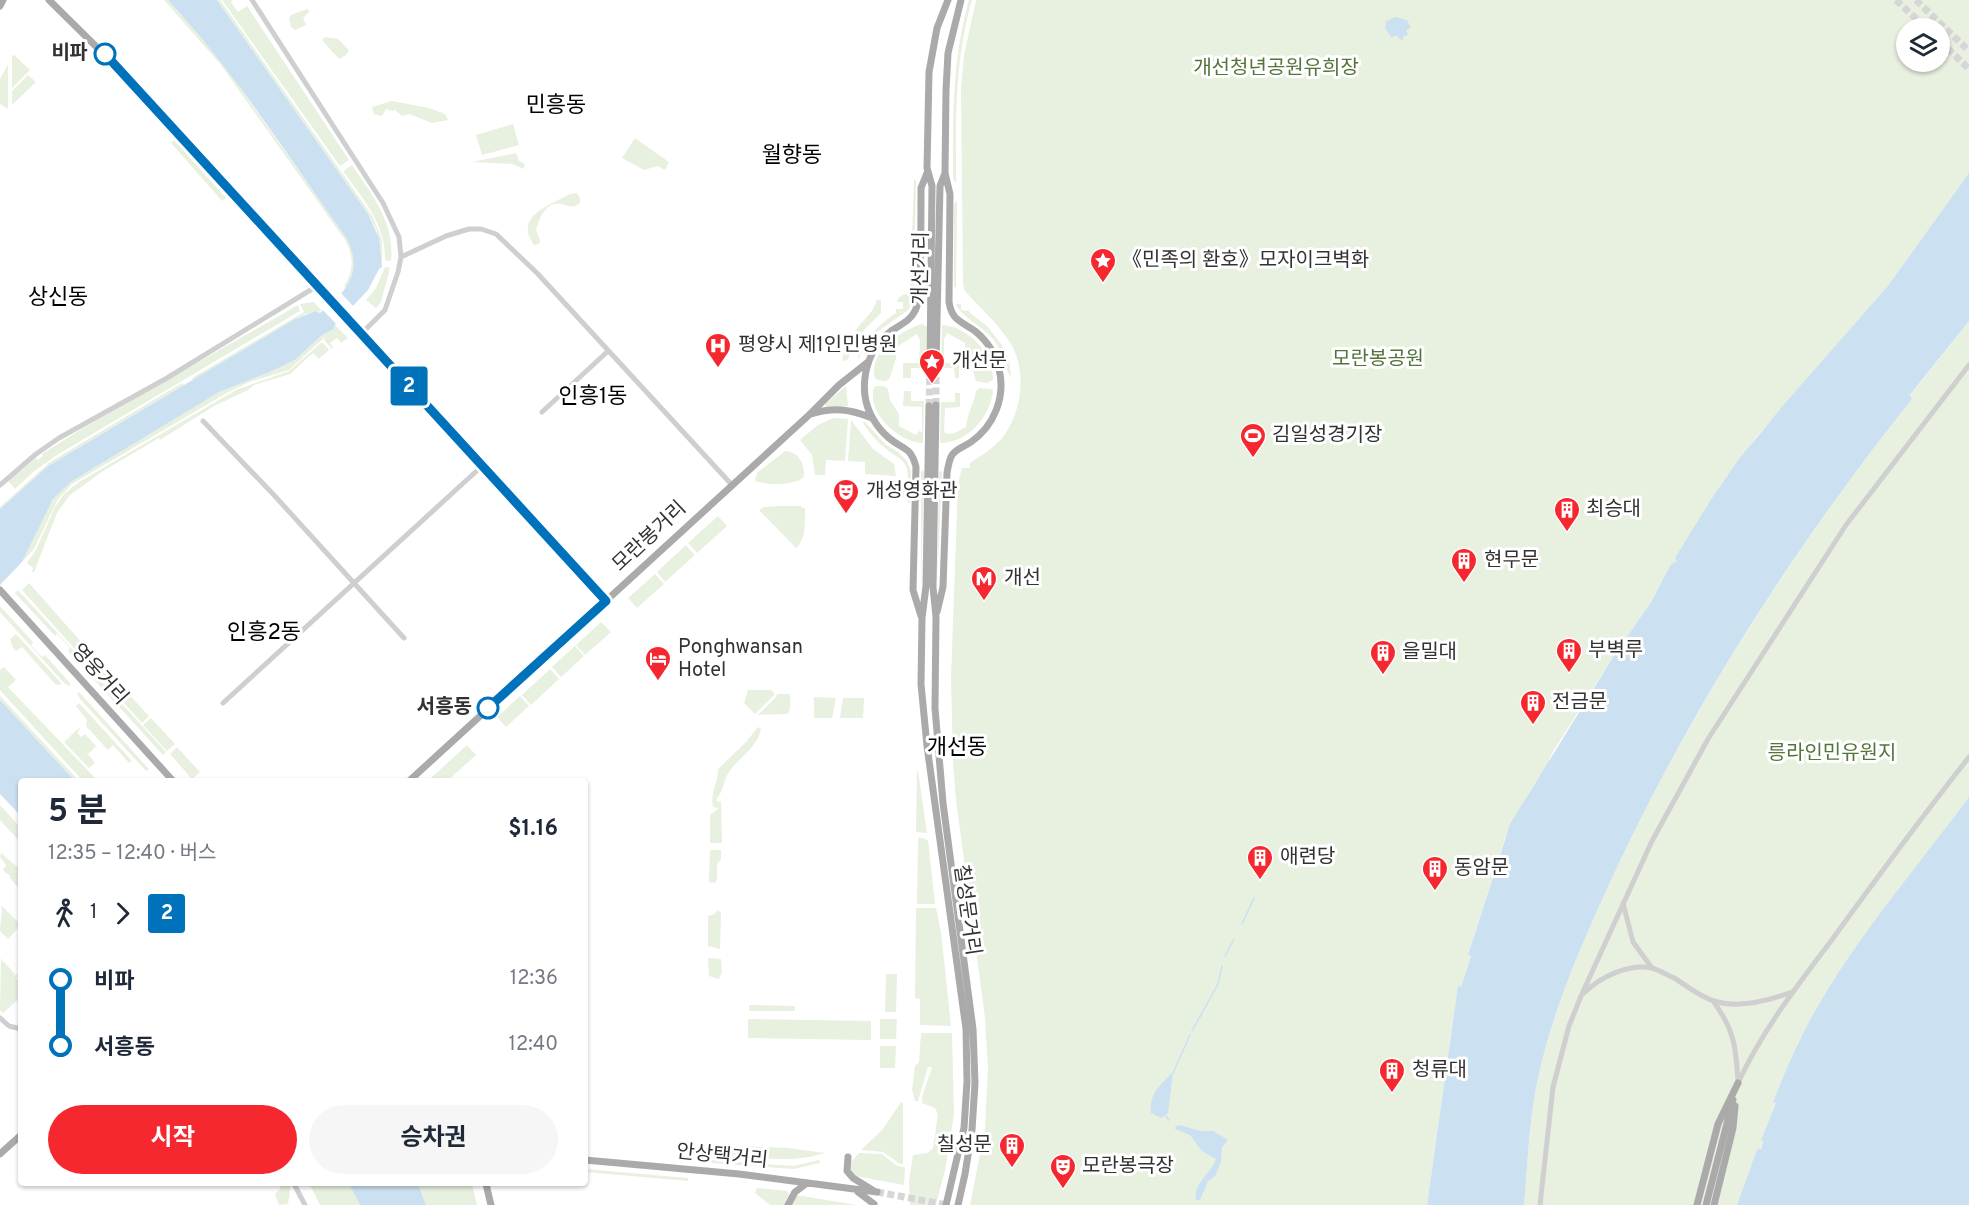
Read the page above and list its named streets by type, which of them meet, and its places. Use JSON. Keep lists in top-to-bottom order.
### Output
{
  "streets": {
    "main road": [
      "개선거리",
      "모란봉거리",
      "영웅거리",
      "칠성문거리",
      "안상택거리"
    ]
  },
  "crossings": [
    ["개선거리", "칠성문거리"],
    ["모란봉거리", "칠성문거리"]
  ],
  "districts": [
    "민흥동",
    "월향동",
    "상신동",
    "인흥1동",
    "인흥2동",
    "개선동"
  ],
  "parks": ["개선청년공원유희장", "모란봉공원", "릉라인민유원지"],
  "places": {
    "other": ["비파", "서흥동"],
    "place": ["《민족의 환호》모자이크벽화", "개선문"],
    "hospital": ["평양시 제1인민병원"],
    "sports": ["김일성경기장"],
    "theatre": ["개성영화관", "모란봉극장"],
    "building": [
      "최승대",
      "현무문",
      "부벽루",
      "을밀대",
      "전금문",
      "애련당",
      "동암문",
      "청류대",
      "칠성문"
    ],
    "metro station": ["개선"],
    "hotel": ["Ponghwansan Hotel"]
  },
  "lines": ["bus line 2"],
  "page": {
    "on_map": "2",
    "heading": ["5 분", "12:35 – 12:40 · 버스", "$1.16"],
    "legs": ["1", "2"],
    "list": [
      {
        "name": "비파",
        "value": "12:36"
      },
      {
        "name": "서흥동",
        "value": "12:40"
      }
    ],
    "buttons": ["시작", "승차권"]
  }
}
